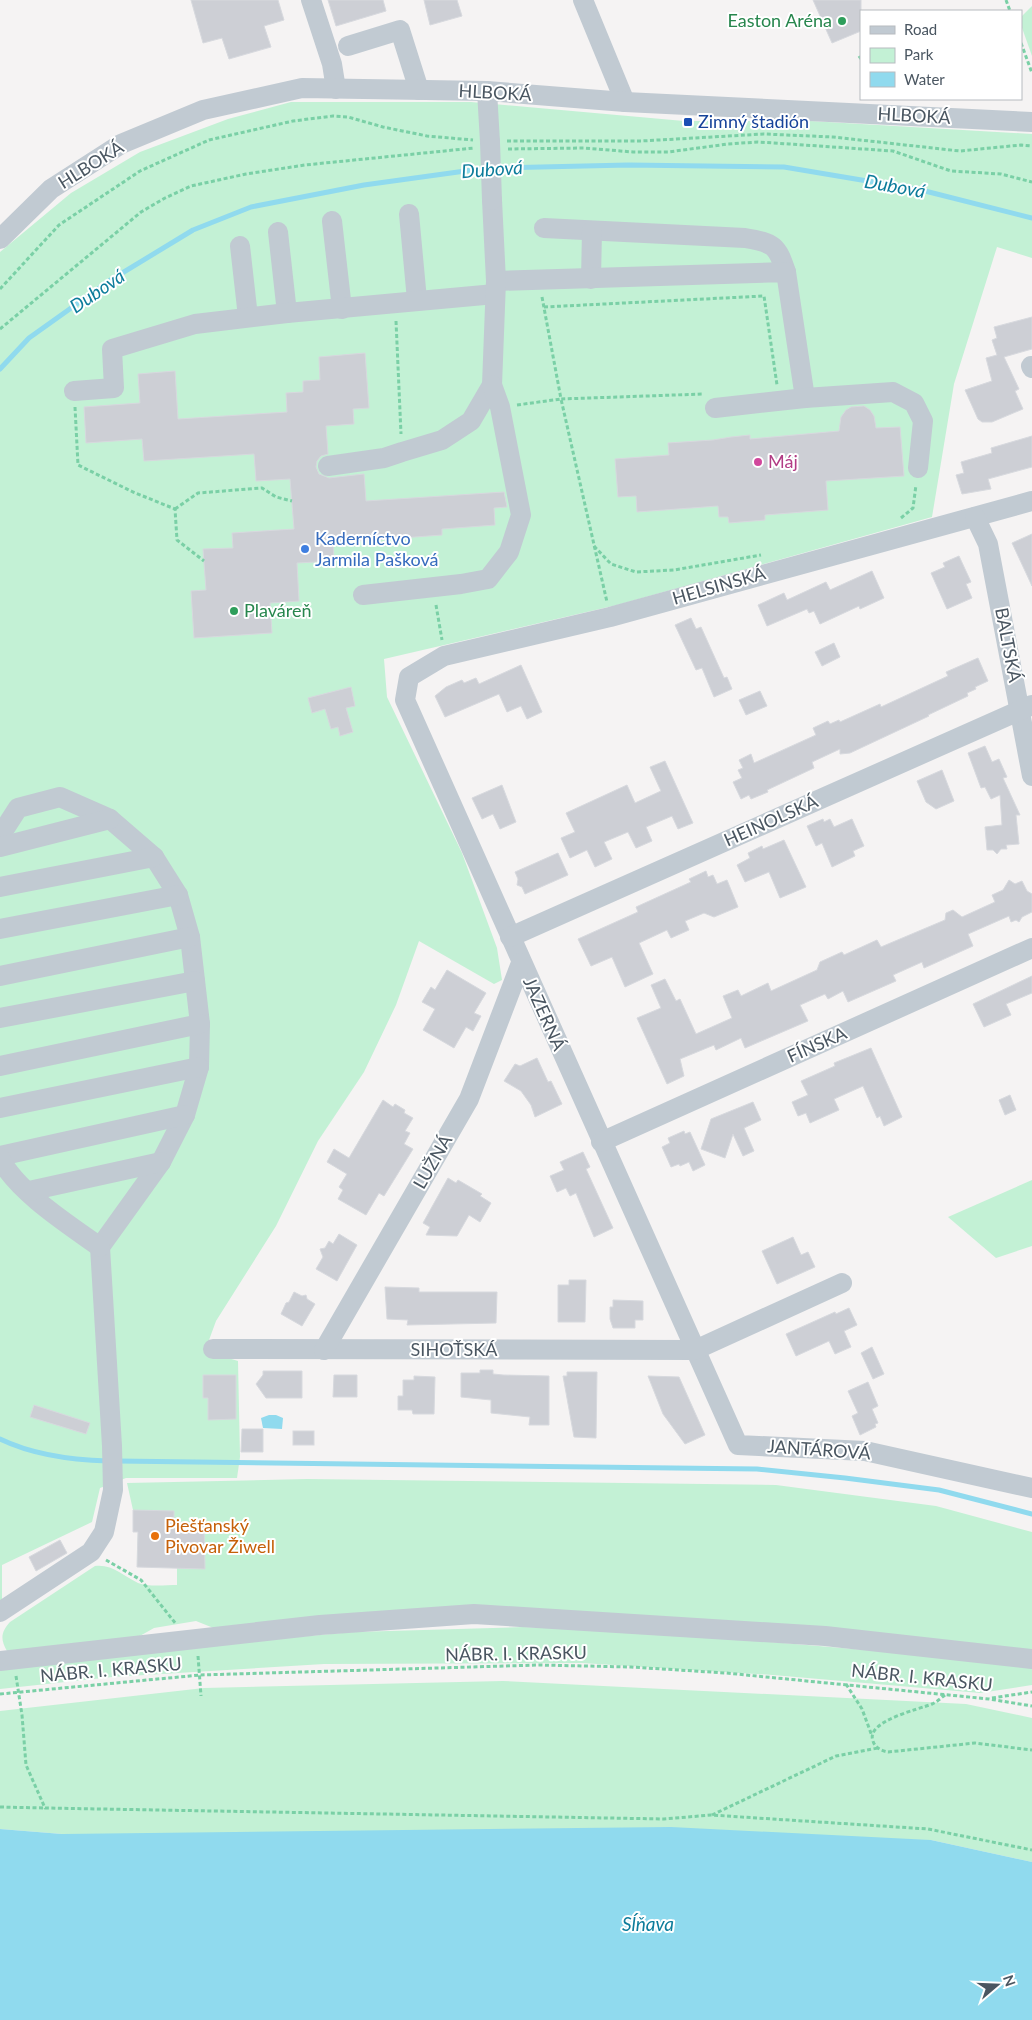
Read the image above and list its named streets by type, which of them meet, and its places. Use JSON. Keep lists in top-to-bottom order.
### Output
{
  "streets": {
    "street": [
      "HLBOKÁ",
      "HELSINSKÁ",
      "BALTSKÁ",
      "HEINOLSKÁ",
      "JAZERNÁ",
      "FÍNSKA",
      "LUŽNÁ",
      "SIHOŤSKÁ",
      "JANTÁROVÁ"
    ],
    "path": ["NÁBR. I. KRASKU"]
  },
  "crossings": [
    ["HELSINSKÁ", "BALTSKÁ"],
    ["HELSINSKÁ", "JAZERNÁ"],
    ["BALTSKÁ", "HEINOLSKÁ"],
    ["HEINOLSKÁ", "JAZERNÁ"],
    ["JAZERNÁ", "FÍNSKA"],
    ["JAZERNÁ", "LUŽNÁ"],
    ["JAZERNÁ", "SIHOŤSKÁ"],
    ["JAZERNÁ", "JANTÁROVÁ"],
    ["LUŽNÁ", "SIHOŤSKÁ"],
    ["SIHOŤSKÁ", "JANTÁROVÁ"]
  ],
  "water": ["Dubová", "Sĺňava"],
  "places": {
    "other": [
      "Easton Aréna",
      "Máj",
      "Kaderníctvo Jarmila Pašková",
      "Plaváreň",
      "Piešťanský Pivovar Žiwell"
    ],
    "transit": ["Zimný štadión"]
  },
  "legend": ["Road", "Park", "Water"],
  "north": "right"
}
